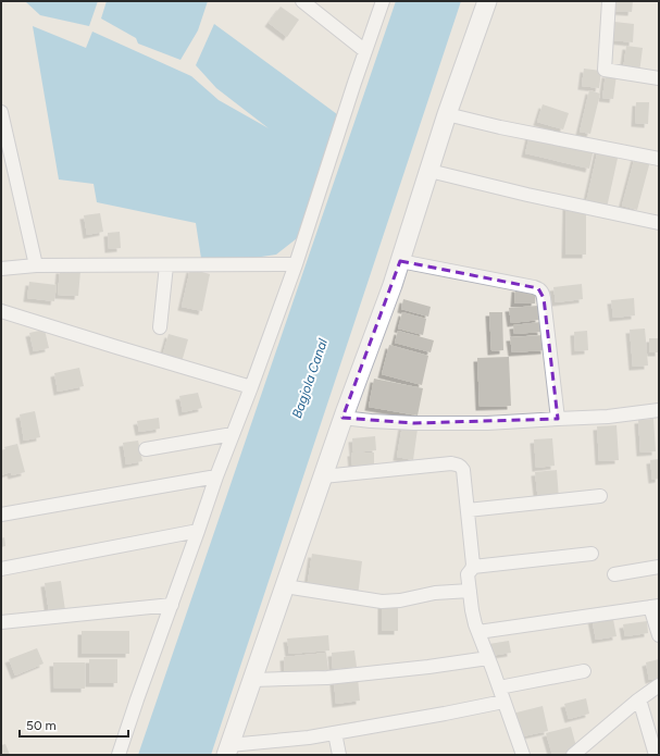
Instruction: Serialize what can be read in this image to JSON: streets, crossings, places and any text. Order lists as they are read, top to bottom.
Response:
{
  "water": ["Bagjola Canal"],
  "scale_bar": "50 m"
}
